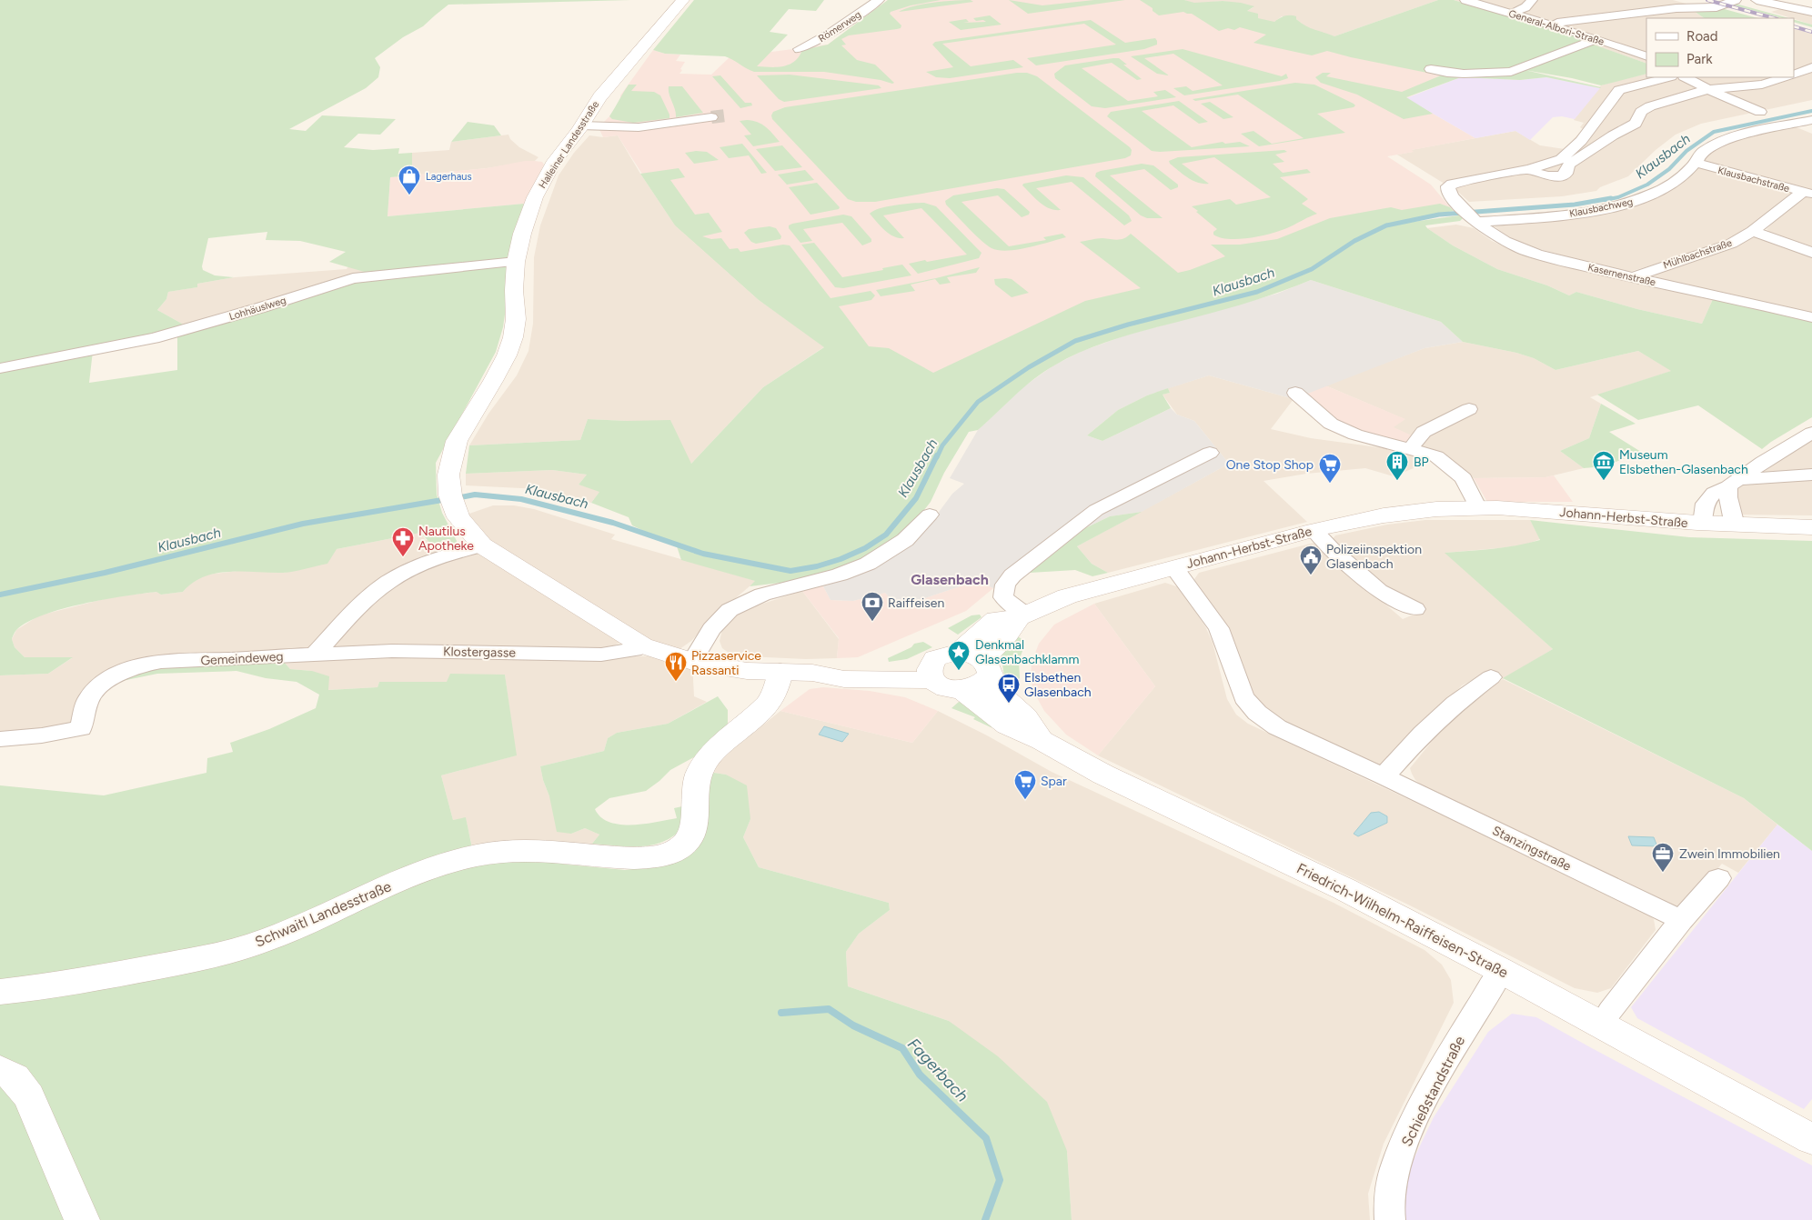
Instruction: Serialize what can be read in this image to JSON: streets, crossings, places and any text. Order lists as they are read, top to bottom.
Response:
{
  "streets": {
    "main road": [
      "Halleiner Landesstraße",
      "Johann-Herbst-Straße",
      "Schwaitl Landesstraße",
      "Friedrich-Wilhelm-Raiffeisen-Straße"
    ],
    "street": [
      "Römerweg",
      "General-Albori-Straße",
      "Klausbachstraße",
      "Klausbachweg",
      "Mühlbachstraße",
      "Kasernenstraße",
      "Lohhäuslweg",
      "Klostergasse",
      "Gemeindeweg",
      "Stanzingstraße",
      "Schießstandstraße"
    ]
  },
  "crossings": [
    ["Halleiner Landesstraße", "Lohhäuslweg"],
    ["Klausbachstraße", "Klausbachweg"],
    ["Klausbachstraße", "Mühlbachstraße"],
    ["Klausbachweg", "Kasernenstraße"],
    ["Mühlbachstraße", "Kasernenstraße"],
    ["Johann-Herbst-Straße", "Stanzingstraße"],
    ["Klostergasse", "Gemeindeweg"],
    ["Friedrich-Wilhelm-Raiffeisen-Straße", "Schießstandstraße"]
  ],
  "districts": ["Glasenbach"],
  "water": ["Klausbach", "Fagerbach"],
  "places": {
    "shop": ["Lagerhaus"],
    "building": ["BP"],
    "museum": ["Museum Elsbethen-Glasenbach"],
    "supermarket": ["One Stop Shop", "Spar"],
    "pharmacy": ["Nautilus Apotheke"],
    "public building": ["Polizeiinspektion Glasenbach"],
    "bank": ["Raiffeisen"],
    "place": ["Denkmal Glasenbachklamm"],
    "restaurant": ["Pizzaservice Rassanti"],
    "bus stop": ["Elsbethen Glasenbach"],
    "office": ["Zwein Immobilien"]
  },
  "legend": ["Road", "Park"]
}
